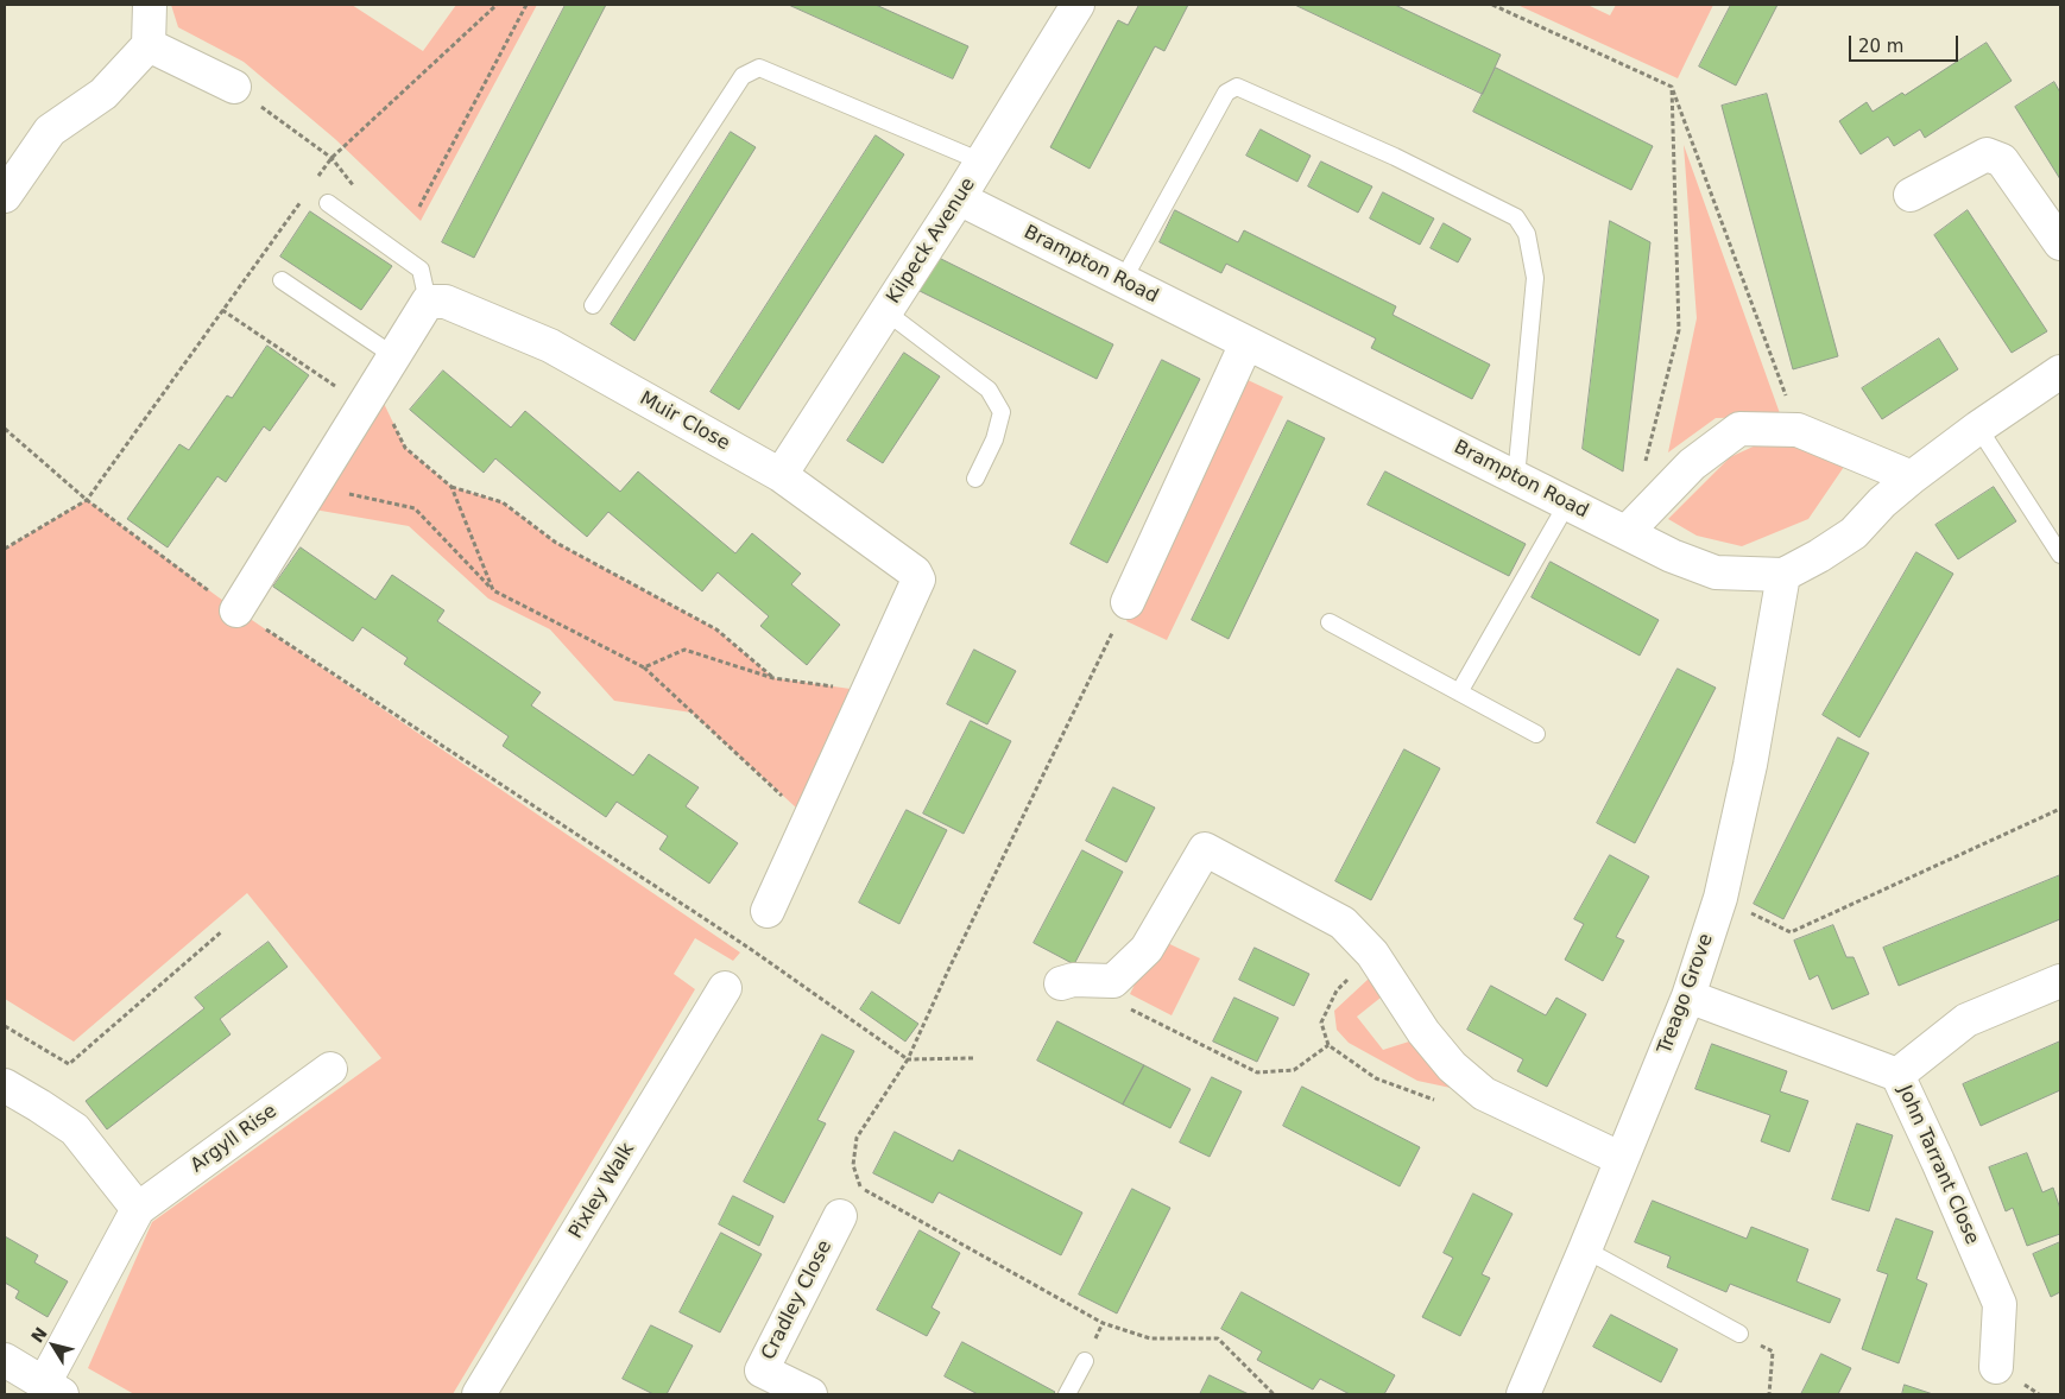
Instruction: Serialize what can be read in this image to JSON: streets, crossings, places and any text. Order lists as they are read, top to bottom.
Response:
{
  "streets": {
    "street": [
      "Kilpeck Avenue",
      "Brampton Road",
      "Muir Close",
      "Treago Grove",
      "Argyll Rise",
      "John Tarrant Close",
      "Pixley Walk",
      "Cradley Close"
    ]
  },
  "crossings": [
    ["Kilpeck Avenue", "Brampton Road"],
    ["Kilpeck Avenue", "Muir Close"],
    ["Brampton Road", "Treago Grove"],
    ["Treago Grove", "John Tarrant Close"]
  ],
  "scale_bar": "20 m",
  "north": "top left"
}
